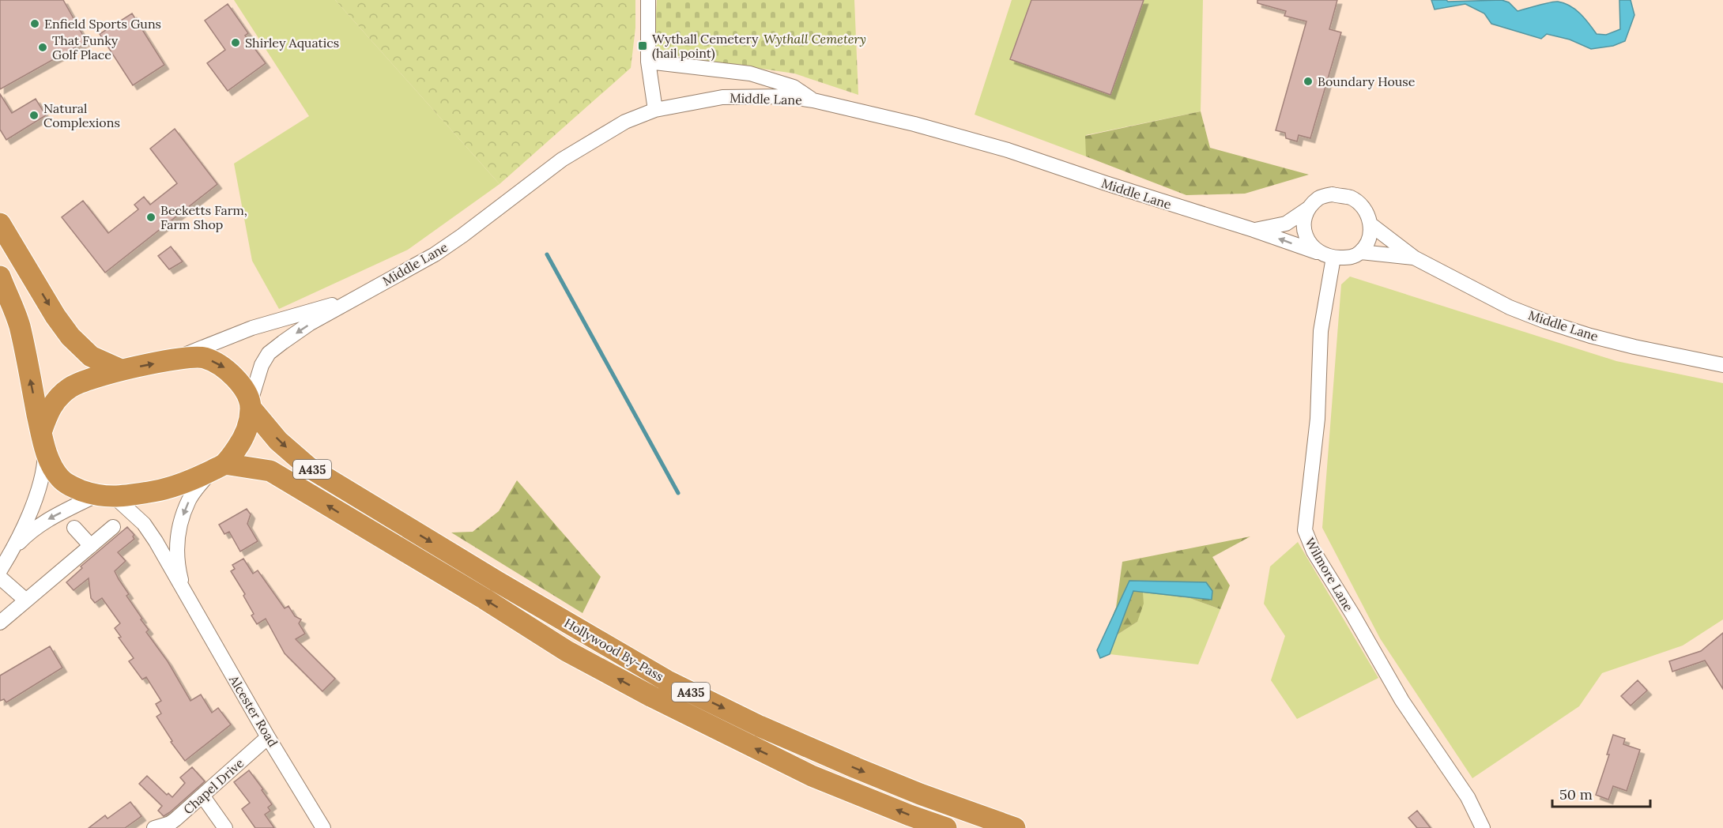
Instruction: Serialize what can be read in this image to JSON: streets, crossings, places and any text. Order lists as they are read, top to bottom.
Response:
{
  "streets": {
    "highway": ["A435", "Hollywood By-Pass"],
    "street": [
      "Middle Lane",
      "Wilmore Lane",
      "Alcester Road",
      "Chapel Drive"
    ]
  },
  "crossings": [
    ["Middle Lane", "Wilmore Lane"],
    ["Middle Lane", "Hollywood By-Pass"],
    ["Hollywood By-Pass", "Alcester Road"],
    ["Alcester Road", "Chapel Drive"]
  ],
  "parks": ["Wythall Cemetery"],
  "places": {
    "other": [
      "Enfield Sports Guns",
      "Shirley Aquatics",
      "That Funky Golf Place",
      "Boundary House",
      "Natural Complexions",
      "Becketts Farm, Farm Shop"
    ],
    "transit": ["Wythall Cemetery (hail point)"]
  },
  "scale_bar": "50 m"
}
